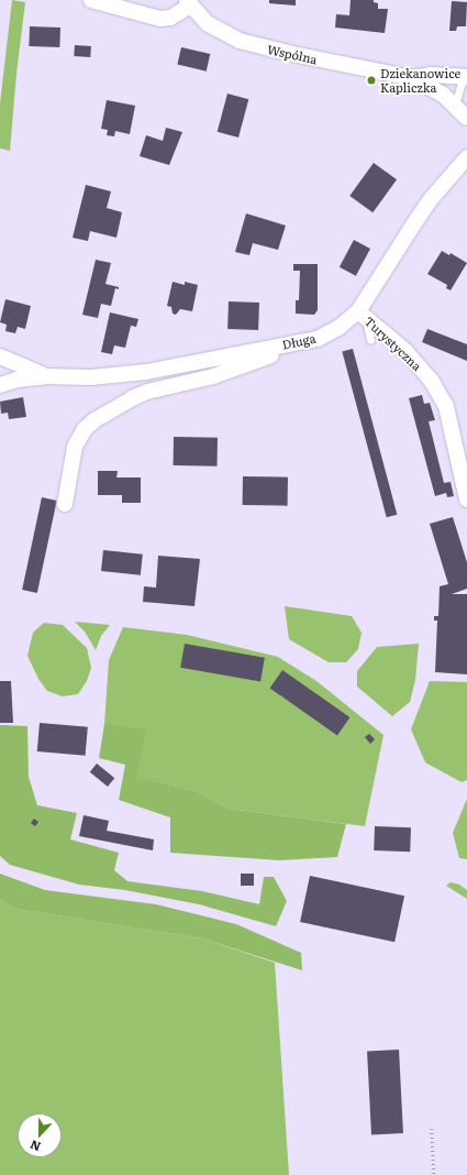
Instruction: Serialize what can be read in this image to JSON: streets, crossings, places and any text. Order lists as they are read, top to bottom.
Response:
{
  "streets": {
    "street": ["Wspólna", "Długa", "Turystyczna"]
  },
  "crossings": [
    ["Długa", "Turystyczna"]
  ],
  "places": ["Dziekanowice Kapliczka"],
  "north": "bottom"
}
